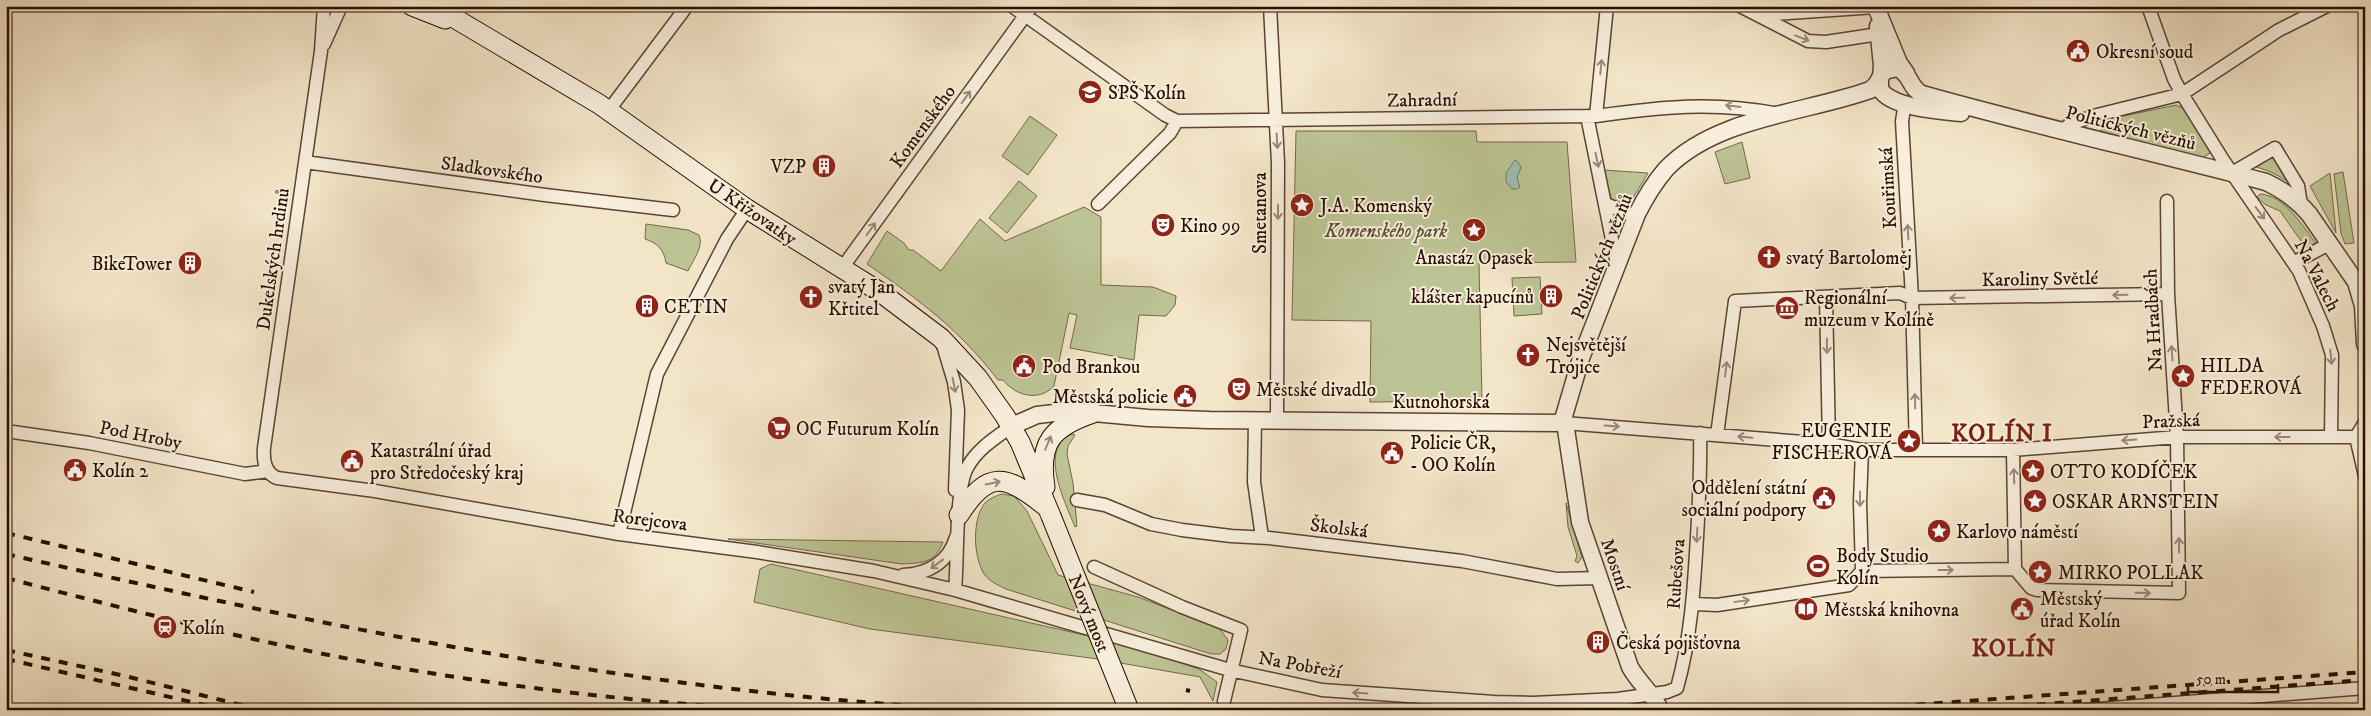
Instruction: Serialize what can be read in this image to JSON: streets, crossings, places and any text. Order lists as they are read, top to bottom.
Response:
{
  "streets": {
    "main road": ["U Křižovatky", "Nový most"],
    "street": [
      "Zahradní",
      "Komenského",
      "Politických vězňů",
      "Sladkovského",
      "Kouřimská",
      "Smetanova",
      "Dukelských hrdinů",
      "Na Valech",
      "Karoliny Světlé",
      "Na Hradbách",
      "Kutnohorská",
      "Pražská",
      "Pod Hroby",
      "Rorejcova",
      "Školská",
      "Mostní",
      "Rubešova",
      "Na Pobřeží"
    ]
  },
  "crossings": [
    ["Zahradní", "Politických vězňů"],
    ["Zahradní", "Smetanova"],
    ["Komenského", "U Křižovatky"],
    ["Politických vězňů", "Kouřimská"],
    ["Politických vězňů", "Na Valech"],
    ["Politických vězňů", "Kutnohorská"],
    ["Politických vězňů", "Mostní"],
    ["Sladkovského", "Dukelských hrdinů"],
    ["Kouřimská", "Karoliny Světlé"],
    ["U Křižovatky", "Kutnohorská"],
    ["U Křižovatky", "Nový most"],
    ["Smetanova", "Kutnohorská"],
    ["Dukelských hrdinů", "Pod Hroby"],
    ["Dukelských hrdinů", "Rorejcova"],
    ["Na Valech", "Pražská"],
    ["Karoliny Světlé", "Na Hradbách"],
    ["Karoliny Světlé", "Kutnohorská"],
    ["Na Hradbách", "Pražská"],
    ["Kutnohorská", "Mostní"],
    ["Kutnohorská", "Rubešova"],
    ["Pod Hroby", "Rorejcova"],
    ["Rorejcova", "Na Pobřeží"],
    ["Školská", "Mostní"],
    ["Mostní", "Rubešova"],
    ["Mostní", "Na Pobřeží"],
    ["Rubešova", "Na Pobřeží"]
  ],
  "one_way": [
    "Komenského",
    "Smetanova",
    "Na Valech",
    "Pražská",
    "Rubešova",
    "Na Pobřeží"
  ],
  "districts": ["KOLÍN I", "KOLÍN"],
  "parks": ["Komenského park"],
  "places": {
    "public building": [
      "Okresní soud",
      "Pod Brankou",
      "Městská policie",
      "Policie ČR, - OO Kolín",
      "Katastrální úřad pro Středočeský kraj",
      "Kolín 2",
      "Oddělení státní sociální podpory",
      "Městský úřad Kolín"
    ],
    "school or university": ["SPŠ Kolín"],
    "building": [
      "VZP",
      "BikeTower",
      "klášter kapucínů",
      "CETIN",
      "Česká pojišťovna"
    ],
    "place": [
      "J.A. Komenský",
      "Anastáz Opasek",
      "HILDA FEDEROVÁ",
      "EUGENIE FISCHEROVÁ",
      "OTTO KODÍČEK",
      "OSKAR ARNSTEIN",
      "Karlovo náměstí",
      "MIRKO POLLAK"
    ],
    "theatre": ["Kino 99", "Městské divadlo"],
    "church": ["svatý Bartoloměj", "svatý Jan Křtitel", "Nejsvětější Trojice"],
    "museum": ["Regionální muzeum v Kolíně"],
    "supermarket": ["OC Futurum Kolín"],
    "sports": ["Body Studio Kolín"],
    "library": ["Městská knihovna"],
    "station": ["Kolín"]
  },
  "scale_bar": "50 m"
}
